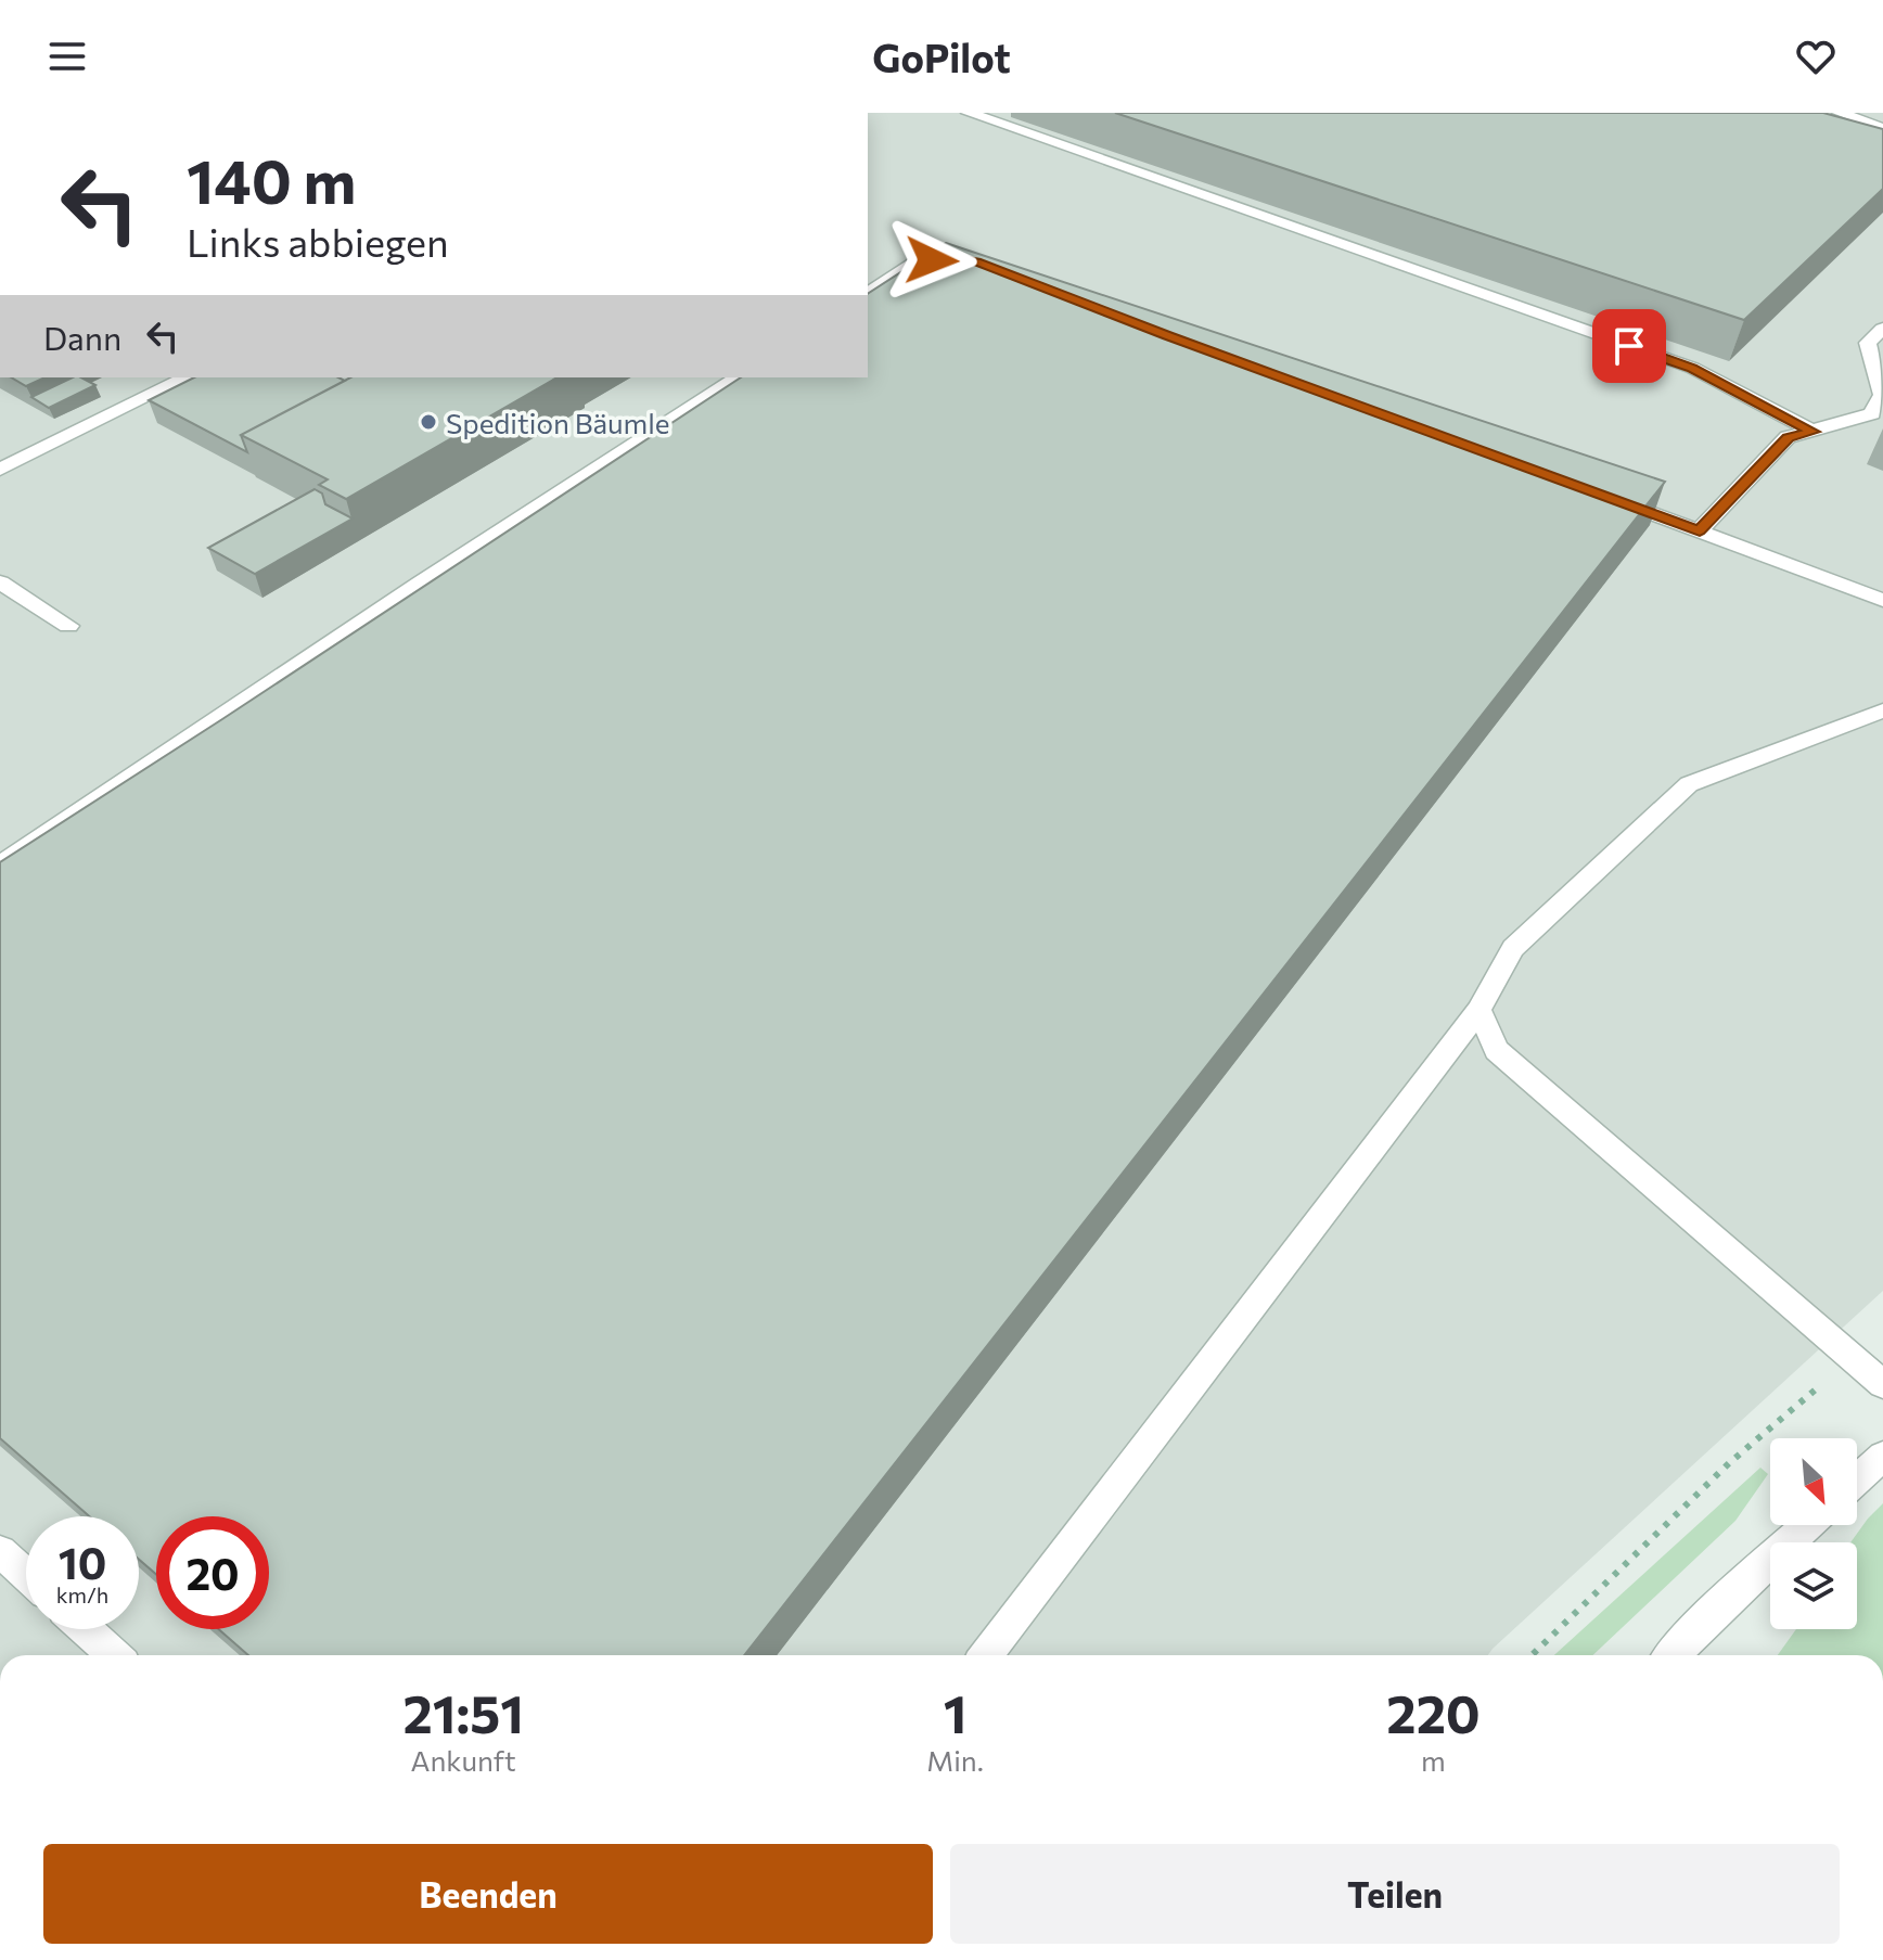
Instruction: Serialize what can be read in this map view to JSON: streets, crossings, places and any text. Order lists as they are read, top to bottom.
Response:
{
  "places": ["Spedition Bäumle"],
  "north": "bottom right",
  "page": {
    "header": "GoPilot",
    "turn": ["140 m", "Links abbiegen"],
    "then": "Dann",
    "speed": "10 km/h",
    "limit": "20",
    "eta": [
      "21:51",
      "Ankunft",
      "1",
      "Min.",
      "220",
      "m"
    ],
    "buttons": ["Beenden", "Teilen"]
  }
}
